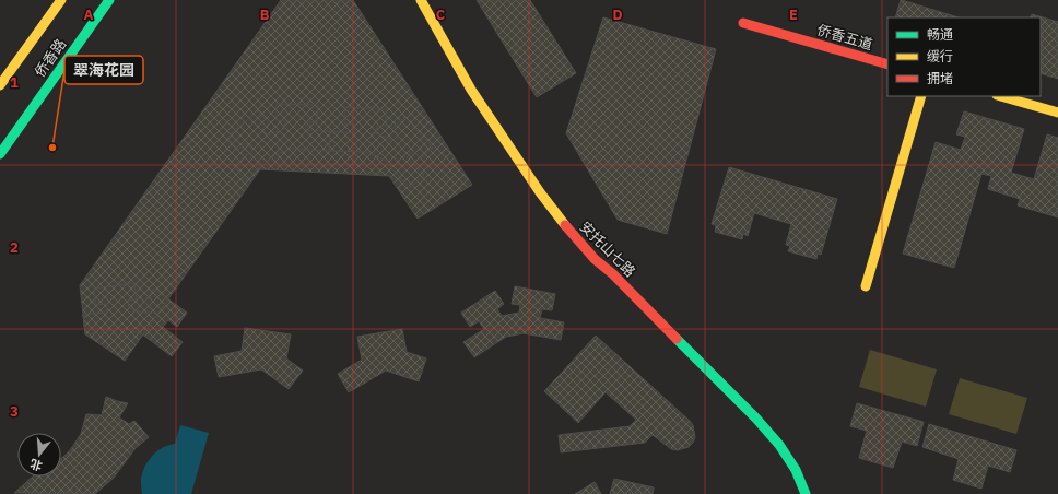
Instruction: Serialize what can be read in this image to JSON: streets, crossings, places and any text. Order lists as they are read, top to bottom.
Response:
{
  "streets": {
    "street": ["侨香五道", "侨香路", "安托山七路"]
  },
  "places": ["翠海花园"],
  "legend": ["畅通", "缓行", "拥堵"],
  "north": "bottom",
  "grid": {
    "columns": [
      "A",
      "B",
      "C",
      "D",
      "E"
    ],
    "rows": ["1", "2", "3"]
  }
}
